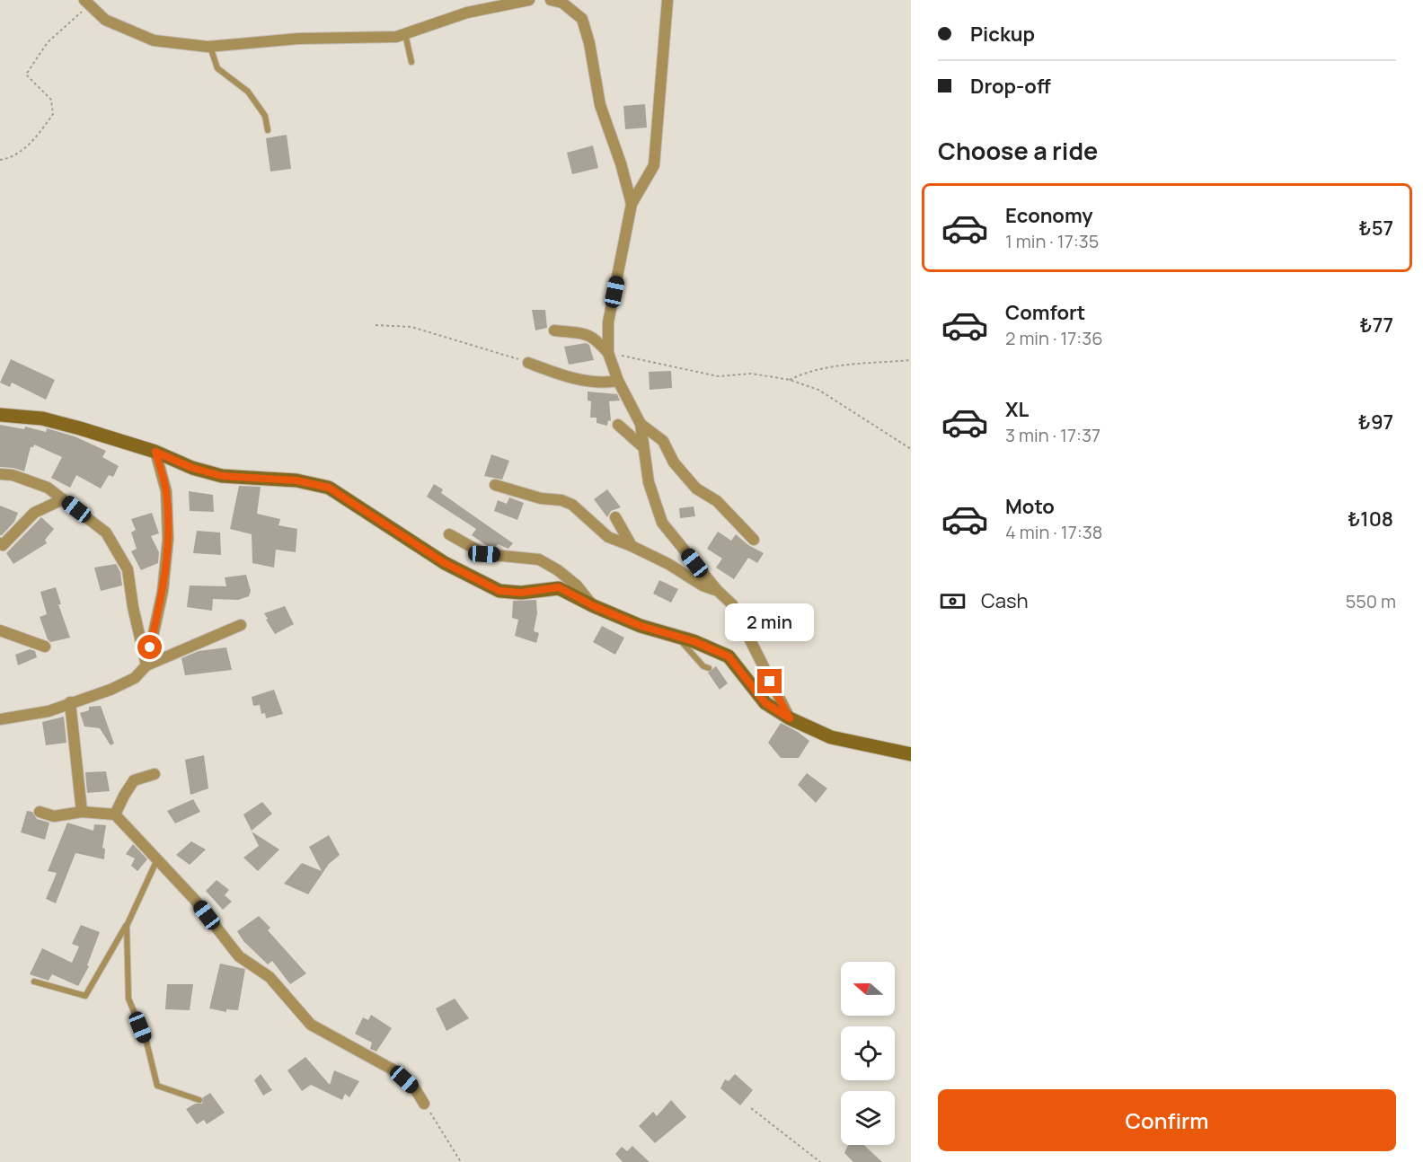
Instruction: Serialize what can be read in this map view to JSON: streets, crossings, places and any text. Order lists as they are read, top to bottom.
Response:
{
  "north": "left",
  "page": {
    "banner": ["Pickup", "Drop-off"],
    "heading": "Choose a ride",
    "list": [
      {
        "name": "Economy",
        "note": "1 min · 17:35",
        "value": "₺57"
      },
      {
        "name": "Comfort",
        "note": "2 min · 17:36",
        "value": "₺77"
      },
      {
        "name": "XL",
        "note": "3 min · 17:37",
        "value": "₺97"
      },
      {
        "name": "Moto",
        "note": "4 min · 17:38",
        "value": "₺108"
      }
    ],
    "pay": ["Cash", "550 m"],
    "bubble": "2 min",
    "buttons": "Confirm"
  }
}
